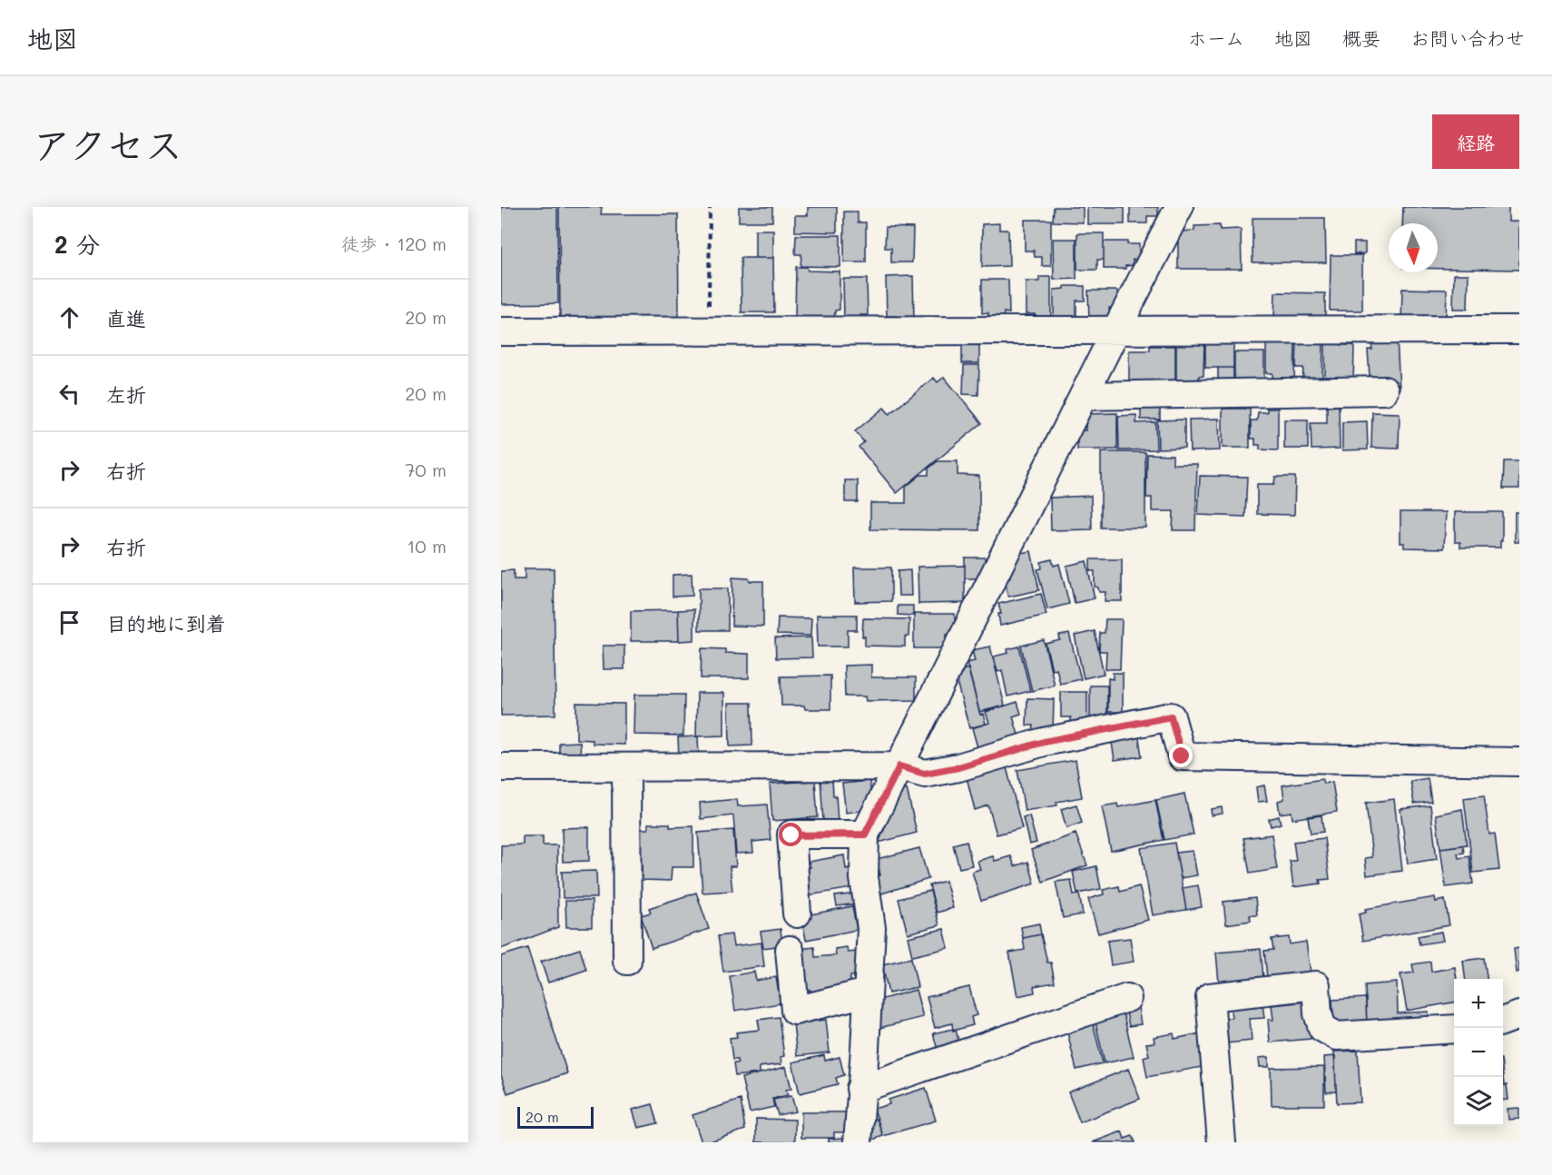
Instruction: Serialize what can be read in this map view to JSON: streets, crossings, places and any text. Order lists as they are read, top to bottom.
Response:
{
  "scale_bar": "20 m",
  "north": "bottom",
  "page": {
    "header": "地図",
    "nav": [
      "ホーム",
      "地図",
      "概要",
      "お問い合わせ"
    ],
    "title": "アクセス",
    "buttons": "経路",
    "heading": ["2 分", "徒歩 · 120 m"],
    "list": [
      ["直進", "20 m"],
      ["左折", "20 m"],
      ["右折", "70 m"],
      ["右折", "10 m"],
      "目的地に到着"
    ],
    "map_buttons": ["+", "−"],
    "scale": "20 m"
  }
}
